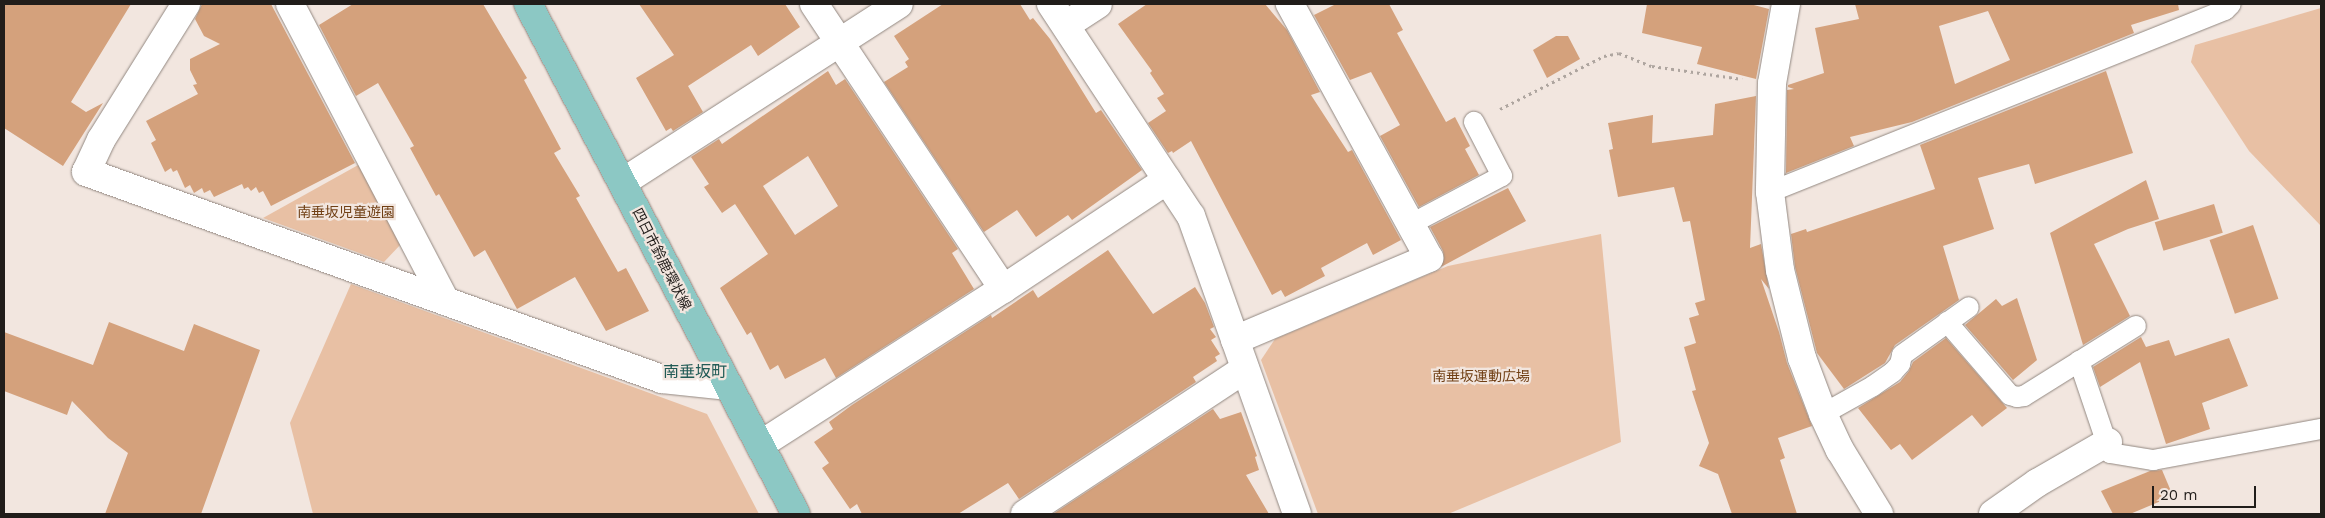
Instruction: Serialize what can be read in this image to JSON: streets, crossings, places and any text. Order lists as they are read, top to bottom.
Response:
{
  "streets": {
    "main road": ["四日市鈴鹿環状線"]
  },
  "districts": ["南垂坂町"],
  "parks": ["南垂坂児童遊園", "南垂坂運動広場"],
  "scale_bar": "20 m"
}
